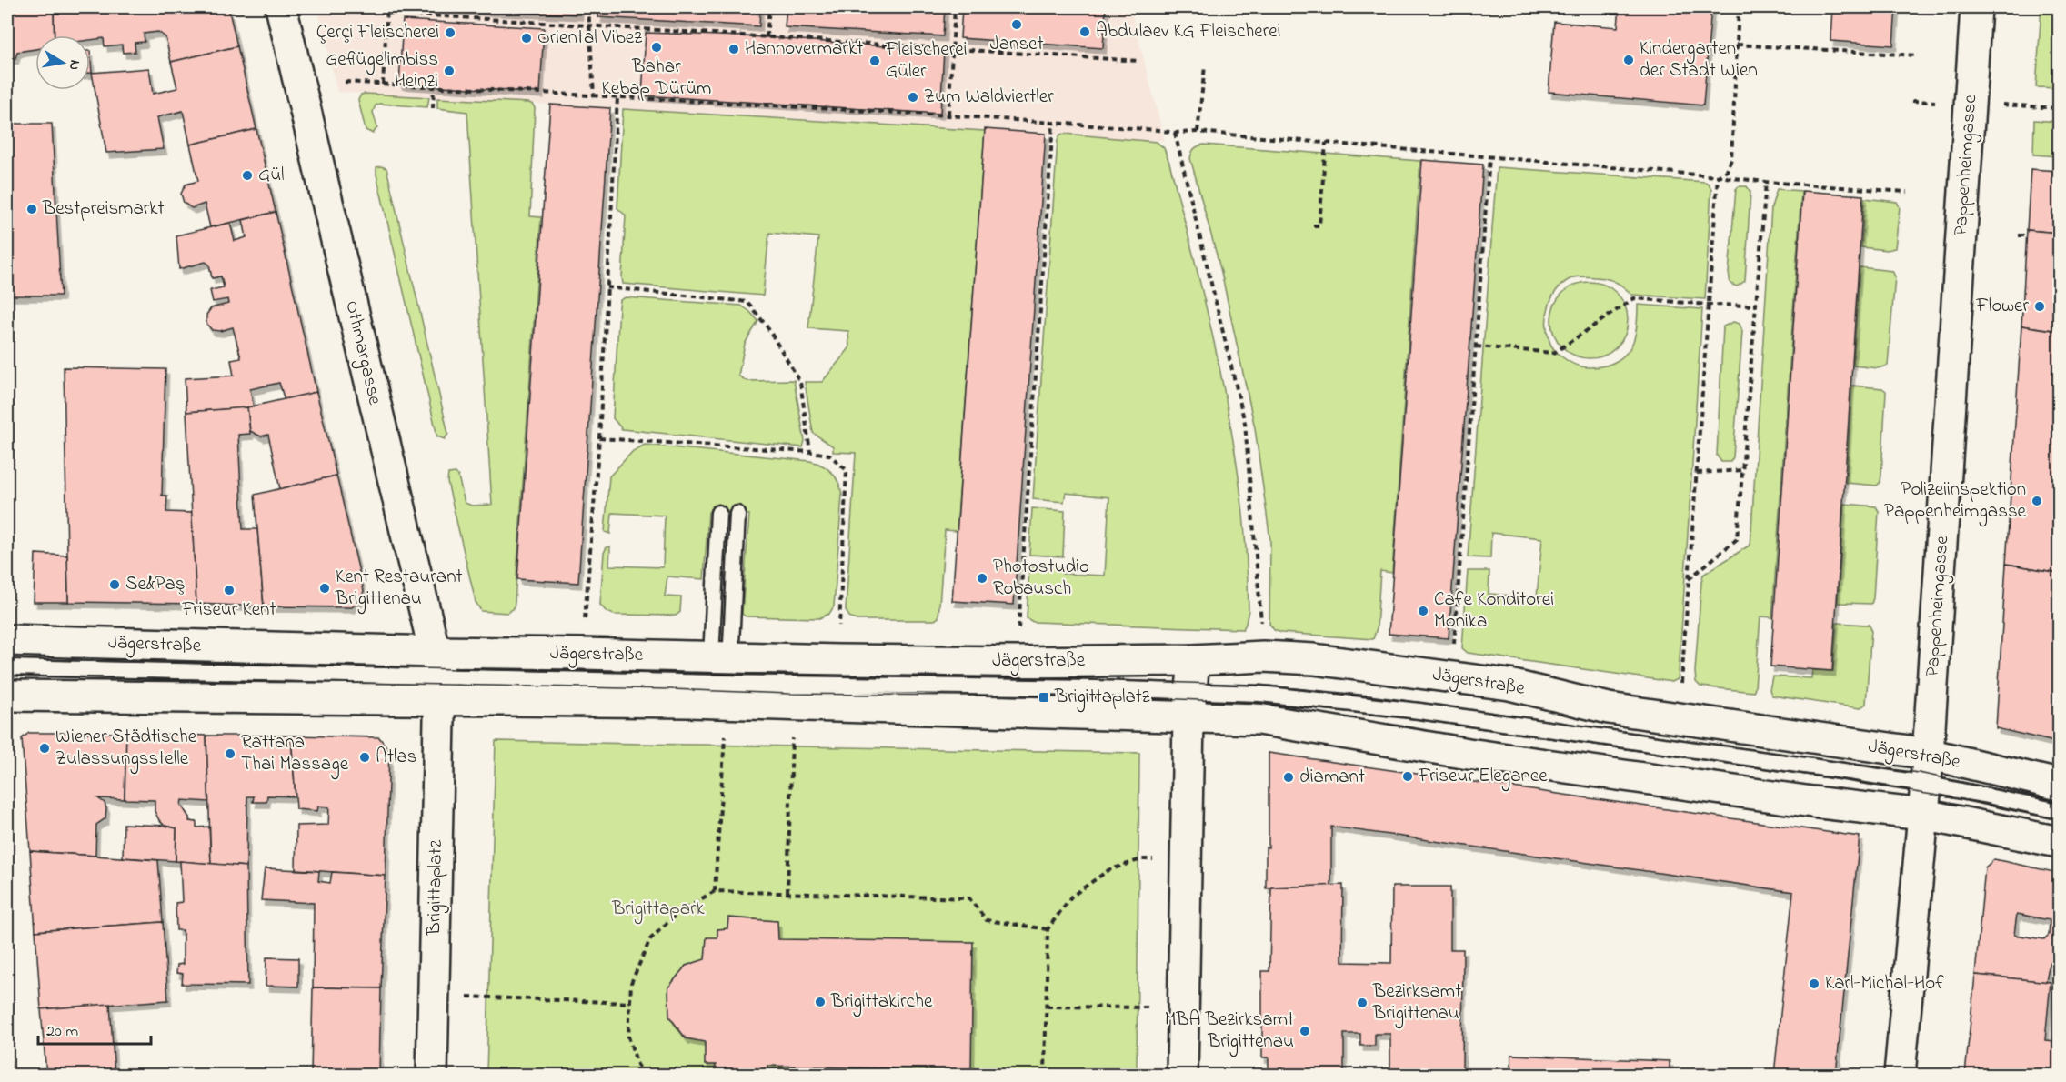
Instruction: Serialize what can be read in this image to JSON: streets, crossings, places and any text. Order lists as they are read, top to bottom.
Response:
{
  "streets": {
    "main road": [
      "Pappenheimgasse",
      "Othmargasse",
      "Jägerstraße",
      "Brigittaplatz"
    ]
  },
  "crossings": [
    ["Pappenheimgasse", "Jägerstraße"],
    ["Othmargasse", "Jägerstraße"],
    ["Othmargasse", "Brigittaplatz"],
    ["Jägerstraße", "Brigittaplatz"]
  ],
  "parks": ["Brigittapark"],
  "places": {
    "other": [
      "Janset",
      "Abdulaev KG Fleischerei",
      "Çerçi Fleischerei",
      "Oriental Vibez",
      "Bahar Kebap Dürüm",
      "Hannovermarkt",
      "Kindergarten der Stadt Wien",
      "Fleischerei Güler",
      "Geflügelimbiss Heinzi",
      "Zum Waldviertler",
      "Gül",
      "Bestpreismarkt",
      "Flower",
      "Polizeiinspektion Pappenheimgasse",
      "Photostudio Robausch",
      "Se&Paş",
      "Kent Restaurant Brigittenau",
      "Friseur Kent",
      "Cafe Konditorei Monika",
      "Wiener Städtische Zulassungsstelle",
      "Rattana Thai Massage",
      "Atlas",
      "Friseur Elegance",
      "diamant",
      "Karl-Michal-Hof",
      "Brigittakirche",
      "Bezirksamt Brigittenau",
      "MBA Bezirksamt Brigittenau"
    ],
    "transit": ["Brigittaplatz"]
  },
  "scale_bar": "20 m",
  "north": "right"
}
